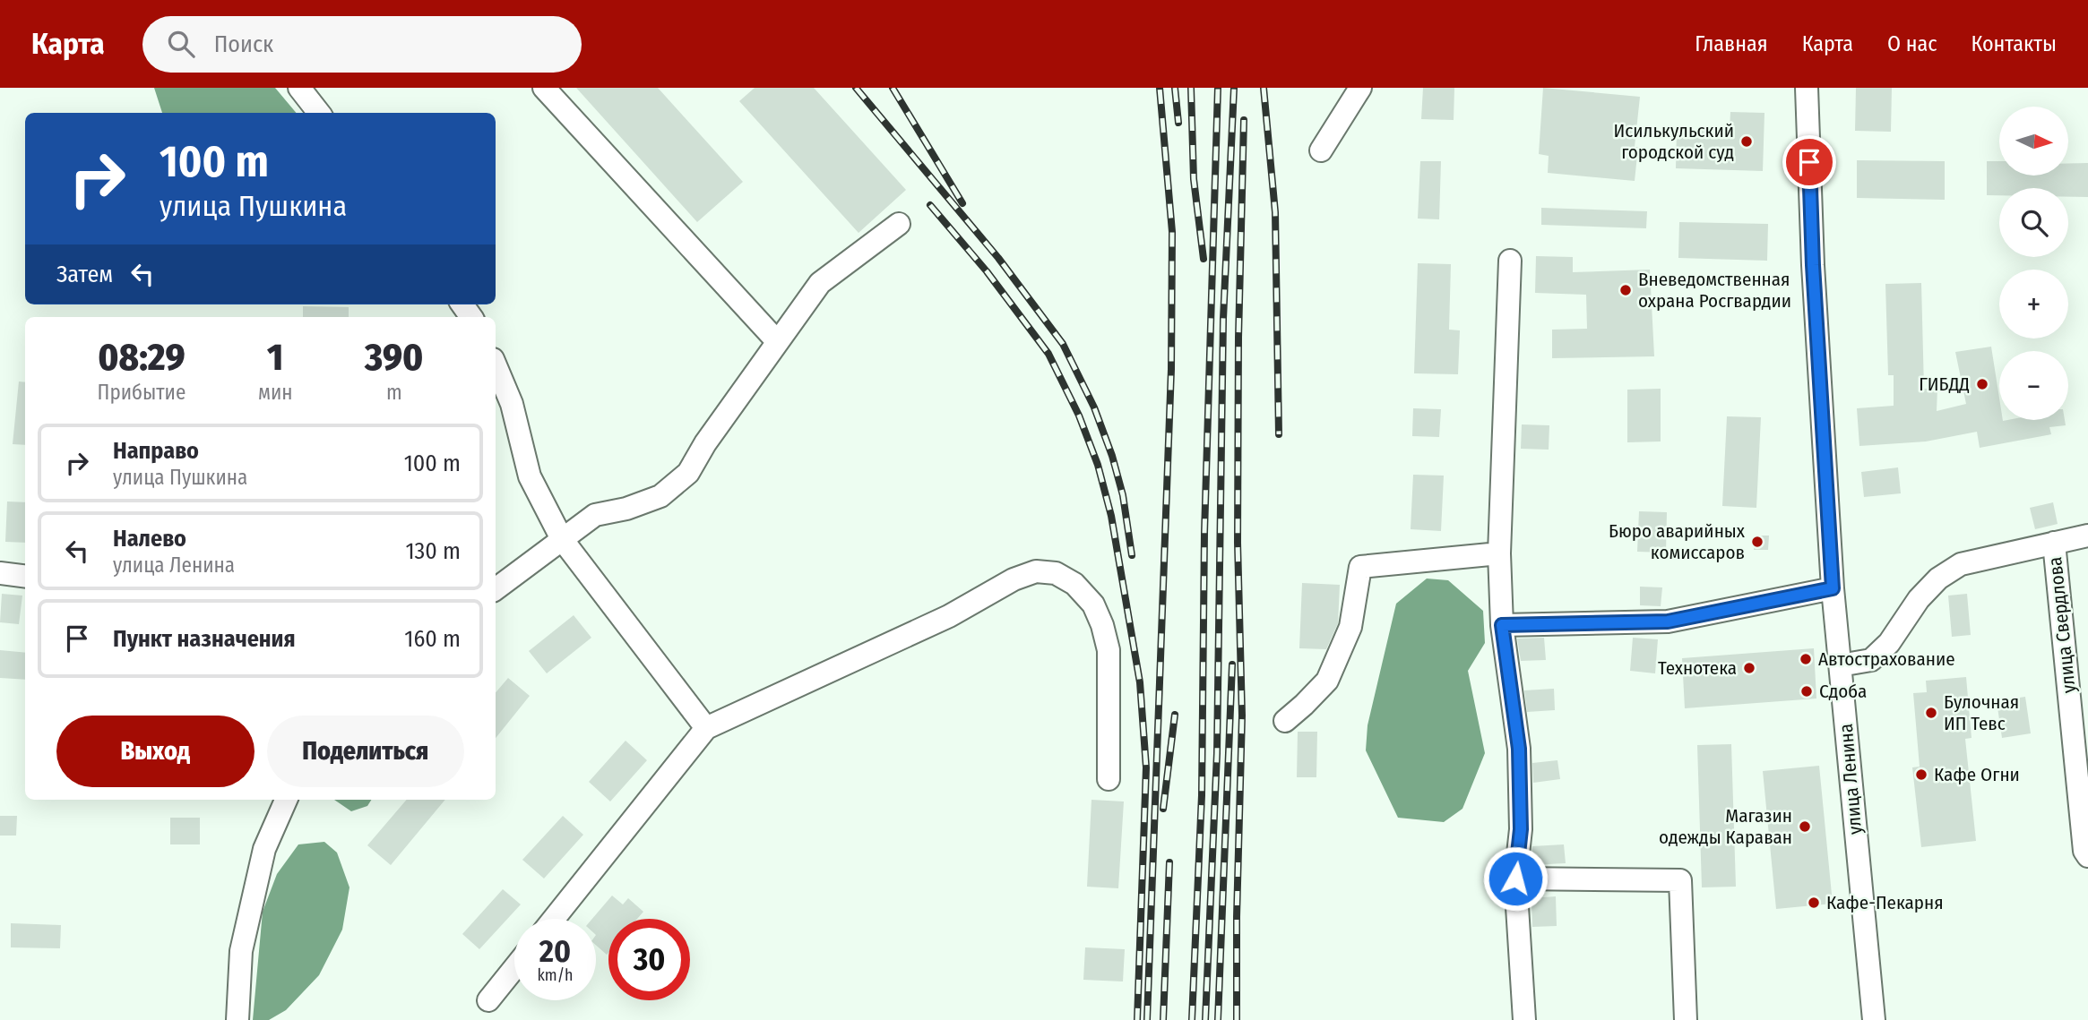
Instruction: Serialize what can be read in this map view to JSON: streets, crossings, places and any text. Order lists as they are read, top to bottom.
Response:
{
  "streets": {
    "street": ["улица Свердлова", "улица Ленина"]
  },
  "places": [
    "Исилькульский городской суд",
    "Вневедомственная охрана Росгвардии",
    "ГИБДД",
    "Бюро аварийных комиссаров",
    "Автострахование",
    "Технотека",
    "Сдоба",
    "Булочная ИП Тевс",
    "Кафе Огни",
    "Магазин одежды Караван",
    "Кафе-Пекарня"
  ],
  "north": "right",
  "page": {
    "header": "Карта",
    "search": "Поиск",
    "nav": [
      "Главная",
      "Карта",
      "О нас",
      "Контакты"
    ],
    "map_buttons": ["+", "−"],
    "turn": ["100 m", "улица Пушкина"],
    "then": "Затем",
    "eta": [
      "08:29",
      "Прибытие",
      "1",
      "мин",
      "390",
      "m"
    ],
    "list": [
      {
        "name": "Направо",
        "note": "улица Пушкина",
        "value": "100 m"
      },
      {
        "name": "Налево",
        "note": "улица Ленина",
        "value": "130 m"
      },
      {
        "name": "Пункт назначения",
        "value": "160 m"
      }
    ],
    "buttons": ["Выход", "Поделиться"],
    "speed": "20 km/h",
    "limit": "30"
  }
}
